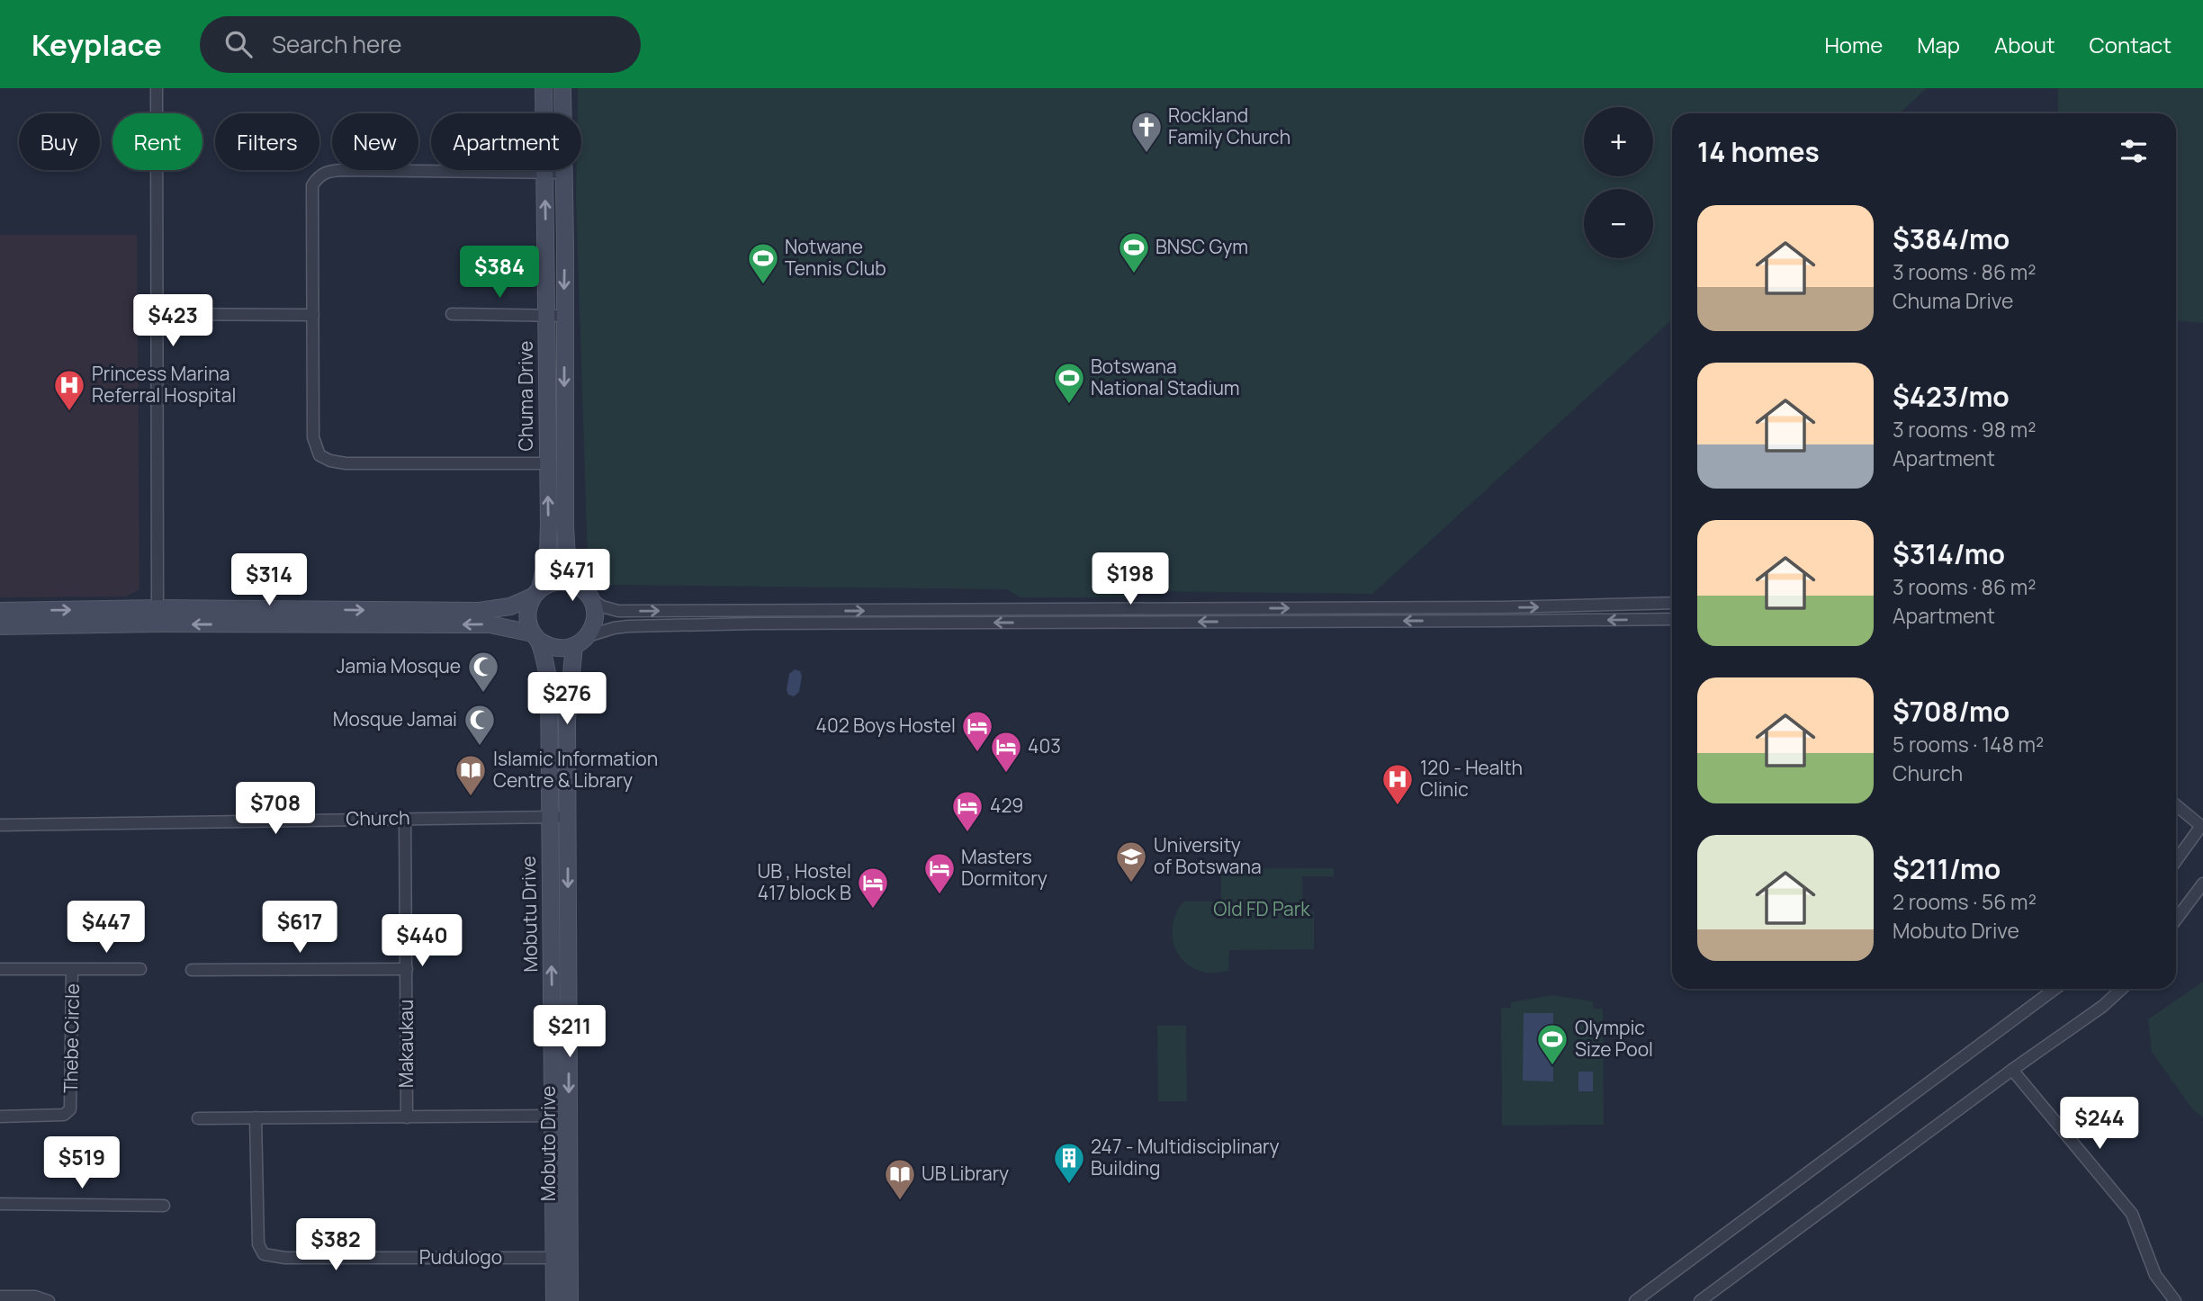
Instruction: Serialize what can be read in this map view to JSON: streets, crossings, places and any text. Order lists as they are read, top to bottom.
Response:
{
  "streets": {
    "main road": ["Chuma Drive", "Mobutu Drive", "Mobuto Drive"],
    "street": [
      "Church",
      "Thebe Circle",
      "Makaukau",
      "Pudulogo"
    ]
  },
  "crossings": [
    ["Chuma Drive", "Mobutu Drive"],
    ["Chuma Drive", "Mobuto Drive"],
    ["Church", "Mobutu Drive"],
    ["Church", "Makaukau"],
    ["Church", "Mobuto Drive"],
    ["Mobutu Drive", "Mobuto Drive"],
    ["Mobutu Drive", "Pudulogo"]
  ],
  "one_way": ["Mobutu Drive", "Mobuto Drive"],
  "parks": ["Old FD Park"],
  "places": {
    "church": ["Rockland Family Church"],
    "sports": [
      "BNSC Gym",
      "Notwane Tennis Club",
      "Botswana National Stadium",
      "Olympic Size Pool"
    ],
    "hospital": ["Princess Marina Referral Hospital", "120 - Health Clinic"],
    "mosque": ["Jamia Mosque", "Mosque Jamai"],
    "hotel": [
      "402 Boys Hostel",
      "403",
      "429",
      "Masters Dormitory",
      "UB , Hostel 417 block B"
    ],
    "library": ["Islamic Information Centre & Library", "UB Library"],
    "school or university": ["University of Botswana"],
    "building": ["247 - Multidisciplinary Building"]
  },
  "page": {
    "header": "Keyplace",
    "search": "Search here",
    "nav": [
      "Home",
      "Map",
      "About",
      "Contact"
    ],
    "map_buttons": ["+", "−"],
    "chip": [
      "Buy",
      "Rent",
      "Filters",
      "New",
      "Apartment"
    ],
    "heading": "14 homes",
    "list": [
      {
        "name": "$384/mo",
        "note": "3 rooms · 86 m² · Chuma Drive"
      },
      {
        "name": "$423/mo",
        "note": "3 rooms · 98 m² · Apartment"
      },
      {
        "name": "$314/mo",
        "note": "3 rooms · 86 m² · Apartment"
      },
      {
        "name": "$708/mo",
        "note": "5 rooms · 148 m² · Church"
      },
      {
        "name": "$211/mo",
        "note": "2 rooms · 56 m² · Mobuto Drive"
      }
    ],
    "price": [
      "$384",
      "$423",
      "$471",
      "$198",
      "$314",
      "$276",
      "$708",
      "$447",
      "$617",
      "$440",
      "$211",
      "$244",
      "$519",
      "$382"
    ]
  }
}
